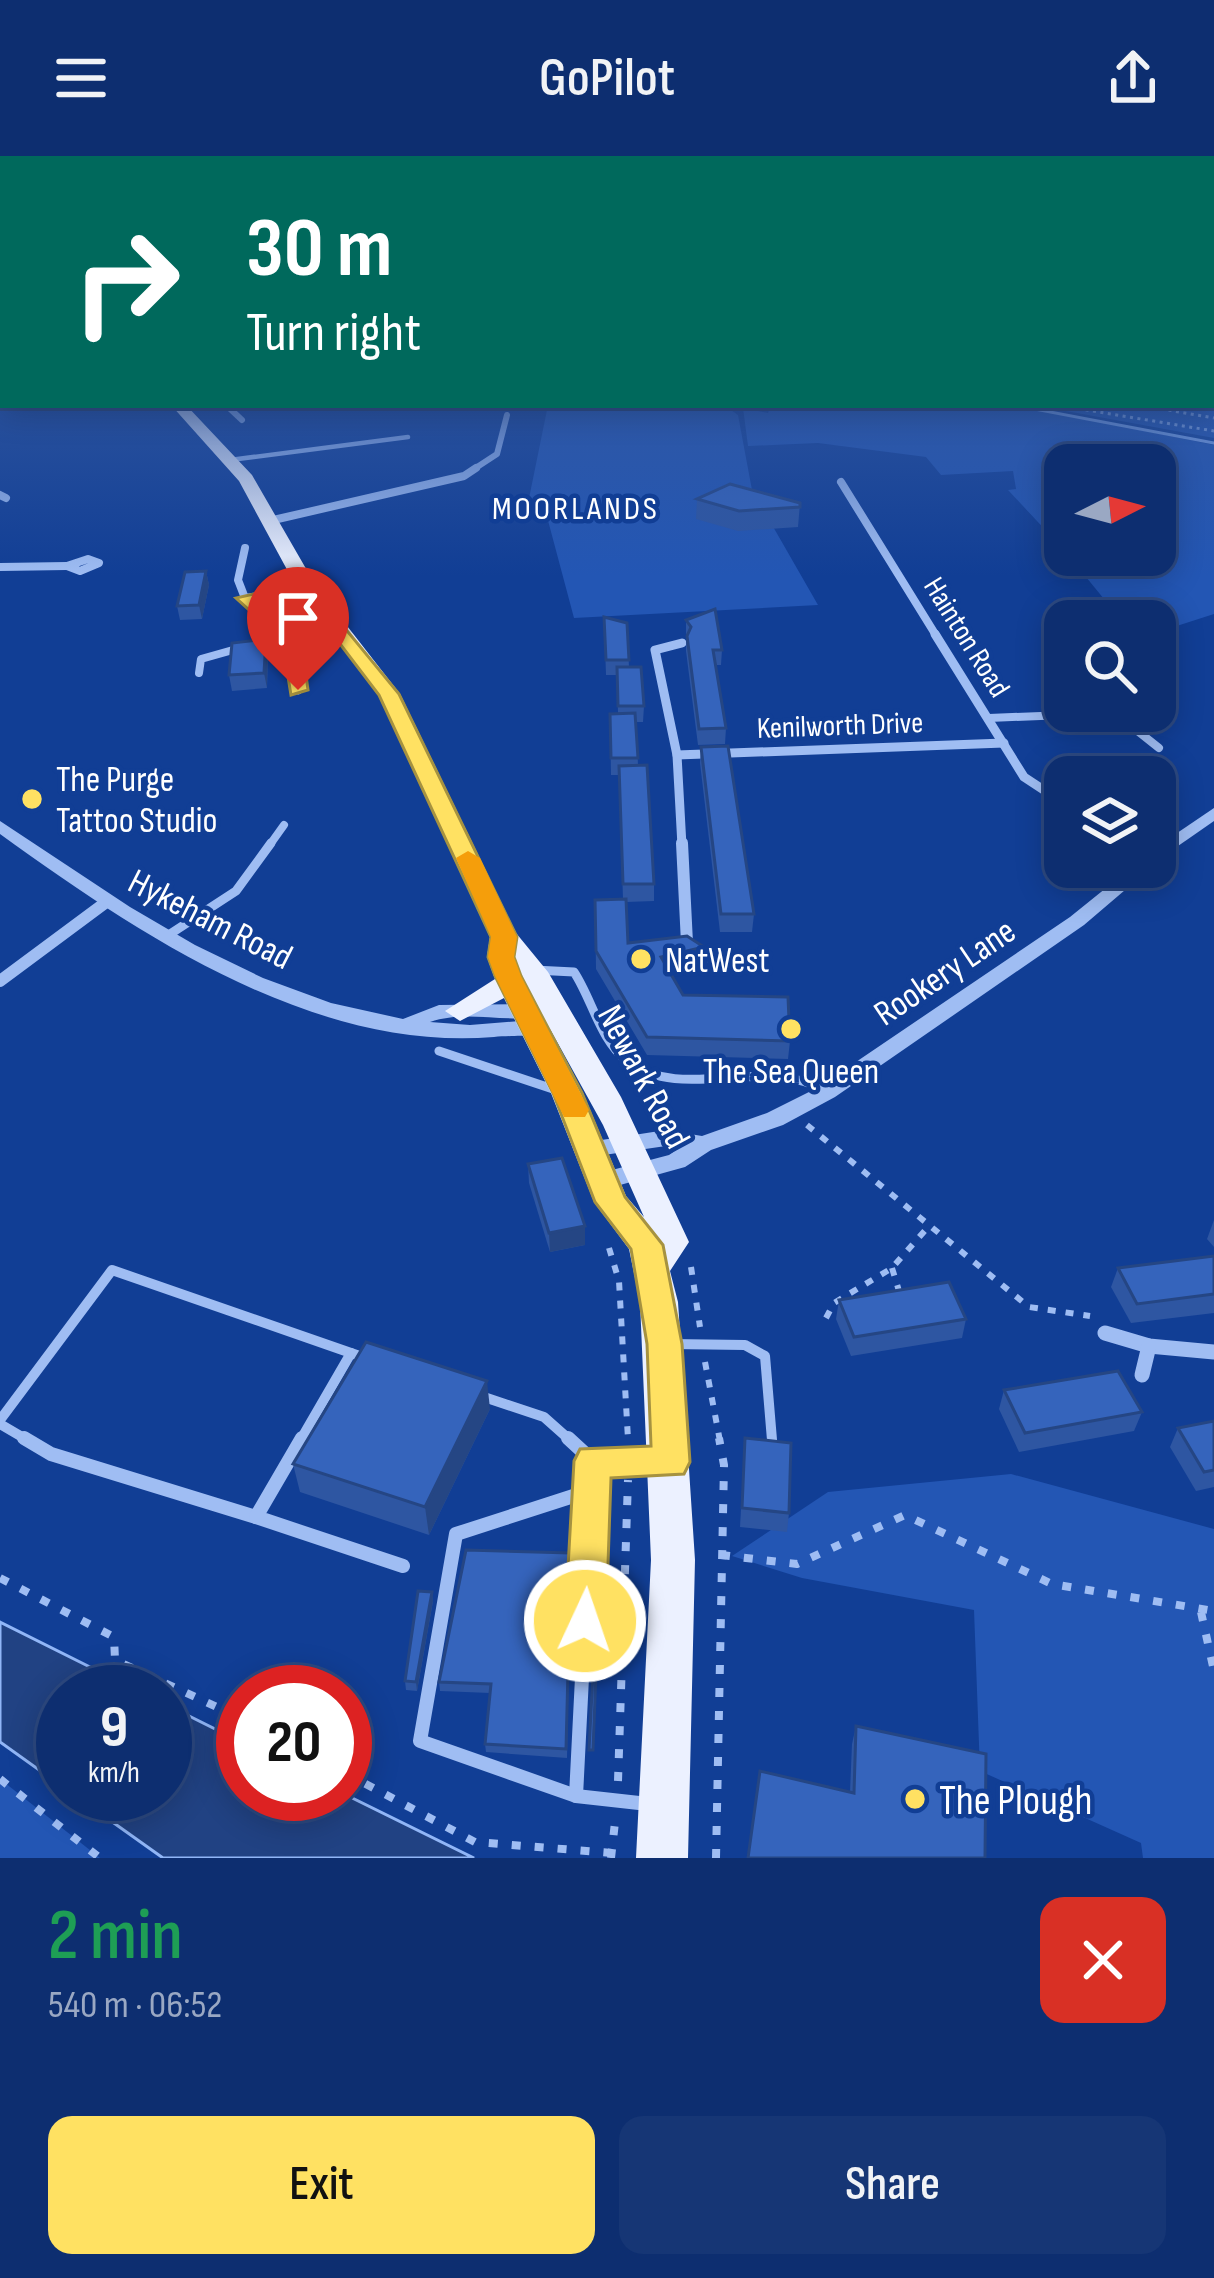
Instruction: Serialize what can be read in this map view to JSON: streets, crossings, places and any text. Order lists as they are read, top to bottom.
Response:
{
  "streets": {
    "main road": ["Newark Road"],
    "street": [
      "Hainton Road",
      "Kenilworth Drive",
      "Hykeham Road",
      "Rookery Lane"
    ]
  },
  "crossings": [
    ["Hainton Road", "Kenilworth Drive"],
    ["Hykeham Road", "Newark Road"],
    ["Rookery Lane", "Newark Road"]
  ],
  "districts": ["MOORLANDS"],
  "places": [
    "The Purge Tattoo Studio",
    "NatWest",
    "The Sea Queen",
    "The Plough"
  ],
  "north": "right",
  "page": {
    "header": "GoPilot",
    "turn": ["30 m", "Turn right"],
    "speed": "9 km/h",
    "limit": "20",
    "heading": ["2 min", "540 m · 06:52"],
    "buttons": ["Exit", "Share"]
  }
}
